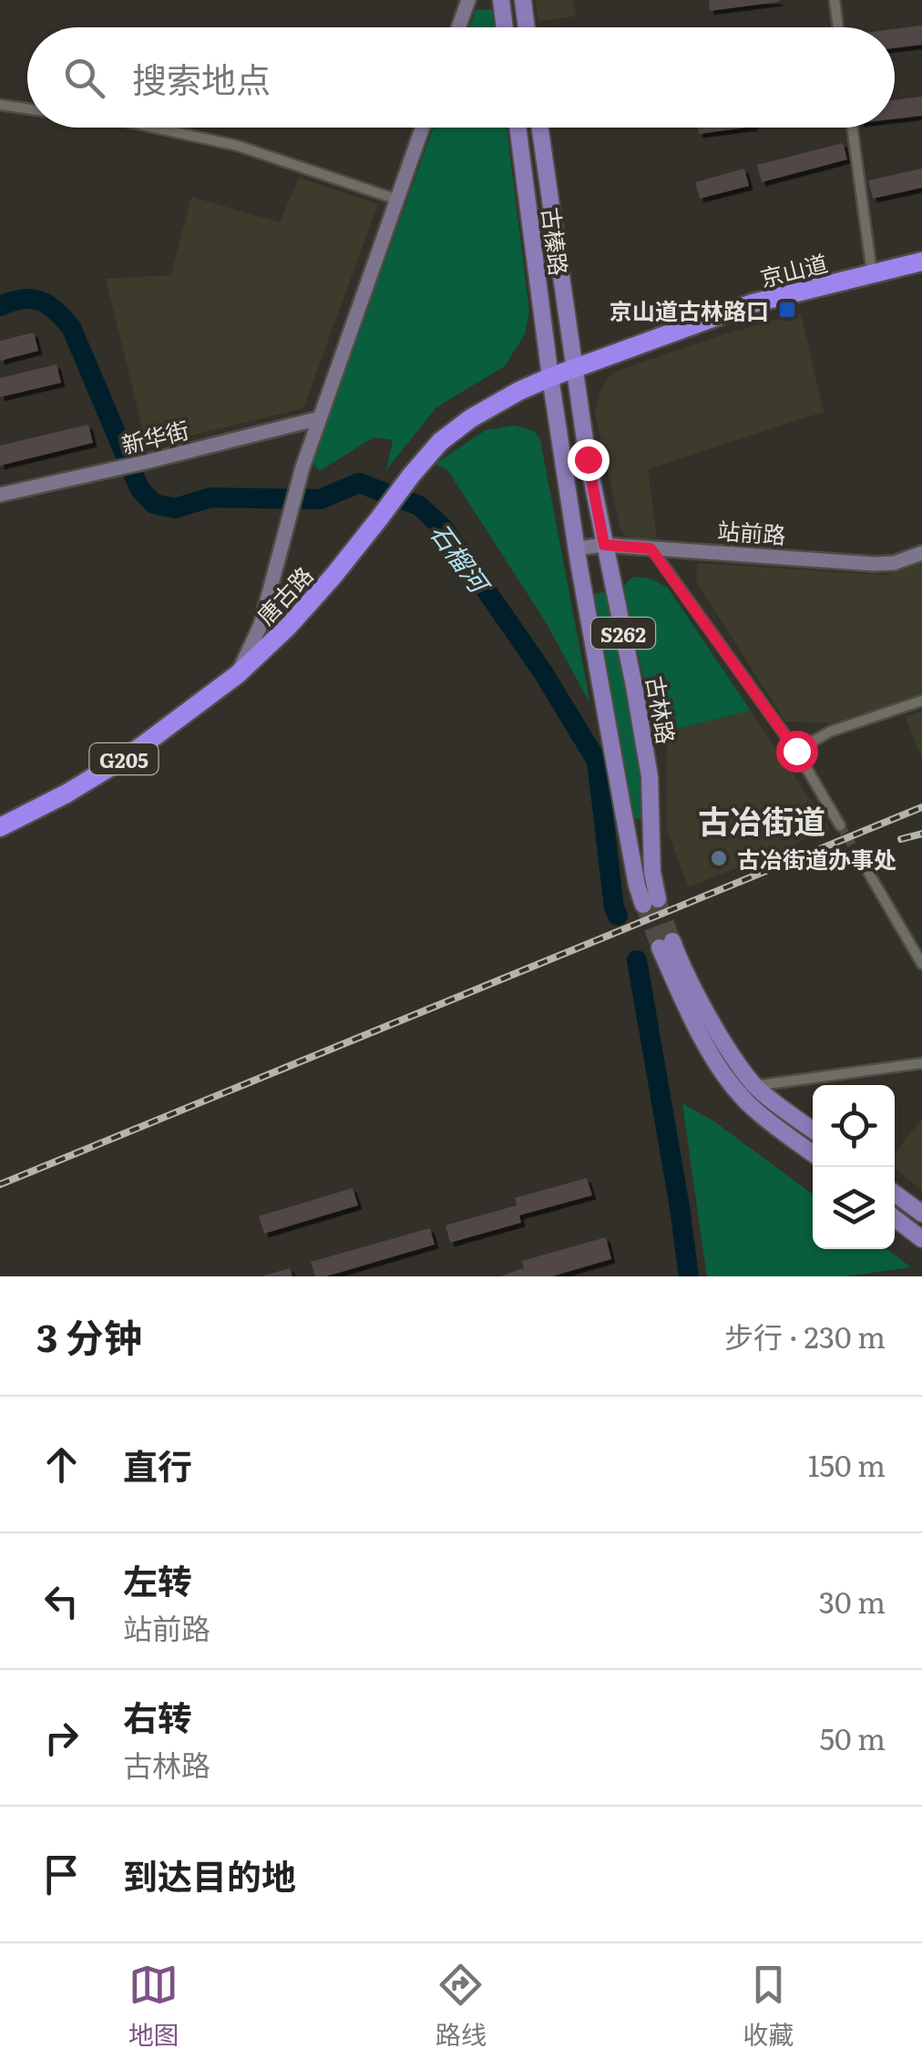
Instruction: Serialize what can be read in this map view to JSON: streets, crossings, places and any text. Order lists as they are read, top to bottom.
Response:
{
  "streets": {
    "highway": ["京山道", "唐古路", "G205"],
    "main road": ["古榛路", "S262", "古林路"],
    "street": ["新华街", "站前路"]
  },
  "crossings": [
    ["古榛路", "京山道"],
    ["古榛路", "唐古路"],
    ["古榛路", "古林路"],
    ["京山道", "唐古路"],
    ["京山道", "古林路"],
    ["站前路", "古林路"],
    ["唐古路", "古林路"]
  ],
  "districts": ["古冶街道"],
  "water": ["石榴河"],
  "places": {
    "transit": ["京山道古林路口"],
    "other": ["古冶街道办事处"]
  },
  "page": {
    "search": "搜索地点",
    "heading": ["3 分钟", "步行 · 230 m"],
    "list": [
      ["直行", "150 m"],
      ["左转", "站前路", "30 m"],
      ["右转", "古林路", "50 m"],
      "到达目的地"
    ],
    "nav": ["地图", "路线", "收藏"]
  }
}
